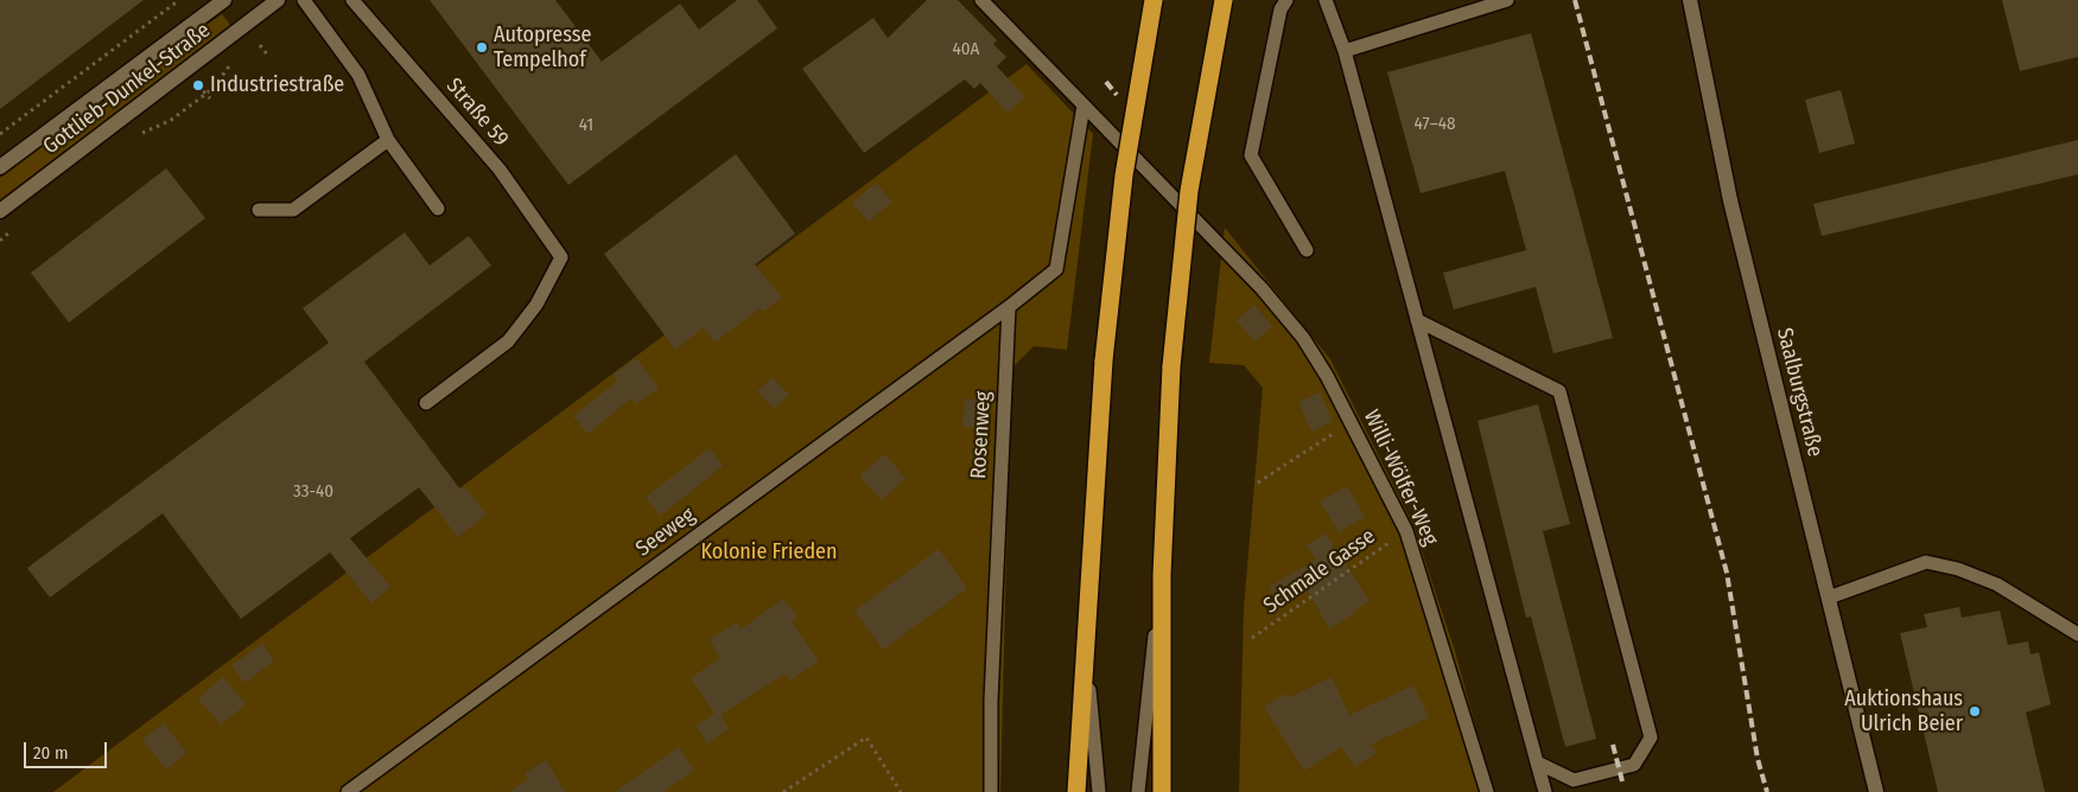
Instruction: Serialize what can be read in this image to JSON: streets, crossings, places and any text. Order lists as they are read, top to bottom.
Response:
{
  "streets": {
    "street": ["Gottlieb-Dunkel-Straße", "Saalburgstraße"],
    "lane": [
      "Straße 59",
      "Rosenweg",
      "Willi-Wölfer-Weg",
      "Seeweg"
    ],
    "path": ["Schmale Gasse"]
  },
  "crossings": [
    ["Rosenweg", "Seeweg"],
    ["Willi-Wölfer-Weg", "Schmale Gasse"]
  ],
  "parks": ["Kolonie Frieden"],
  "places": ["Autopresse Tempelhof", "Industriestraße", "Auktionshaus Ulrich Beier"],
  "house_numbers": [
    "40A",
    "47–48",
    "41",
    "33-40"
  ],
  "scale_bar": "20 m"
}
